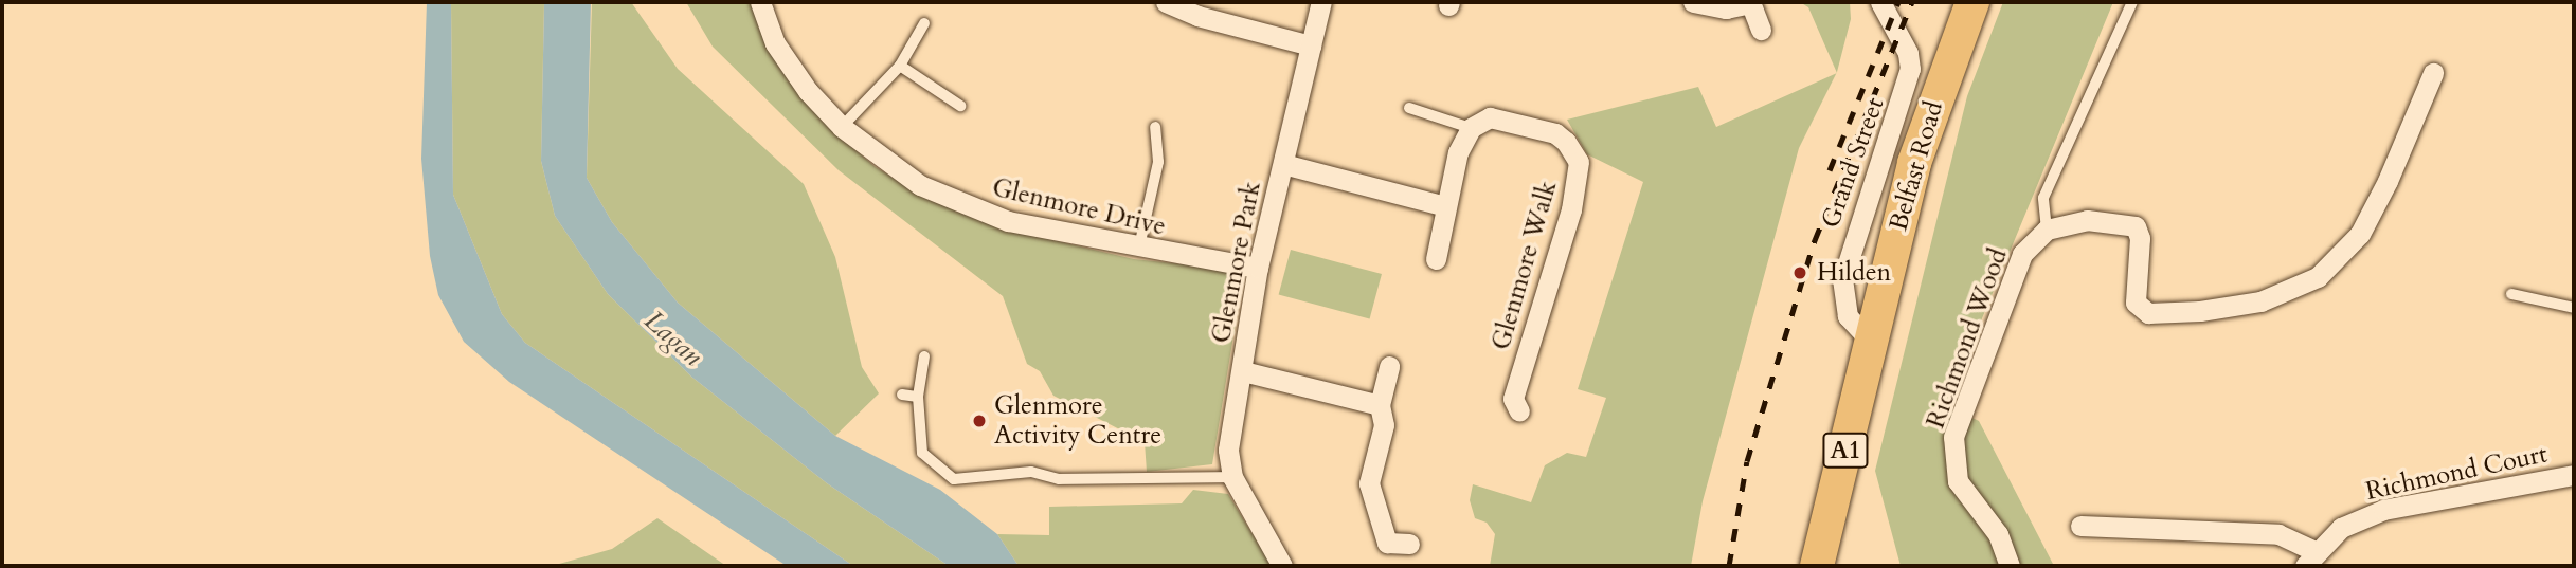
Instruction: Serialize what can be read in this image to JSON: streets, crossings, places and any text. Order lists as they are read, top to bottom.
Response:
{
  "streets": {
    "highway": ["Belfast Road", "A1"],
    "street": [
      "Grand Street",
      "Glenmore Drive",
      "Glenmore Park",
      "Glenmore Walk",
      "Richmond Wood",
      "Richmond Court"
    ]
  },
  "crossings": [
    ["Grand Street", "Belfast Road"],
    ["Grand Street", "A1"],
    ["Belfast Road", "A1"],
    ["Glenmore Drive", "Glenmore Park"]
  ],
  "water": ["Lagan"],
  "places": ["Hilden", "Glenmore Activity Centre"]
}
